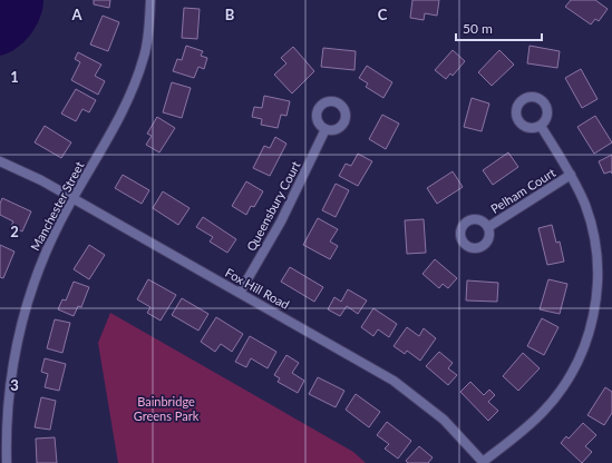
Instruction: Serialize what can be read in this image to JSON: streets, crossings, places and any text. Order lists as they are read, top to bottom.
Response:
{
  "streets": {
    "street": [
      "Pelham Court",
      "Manchester Street",
      "Queensbury Court",
      "Fox Hill Road"
    ]
  },
  "crossings": [
    ["Manchester Street", "Fox Hill Road"],
    ["Queensbury Court", "Fox Hill Road"]
  ],
  "parks": ["Bainbridge Greens Park"],
  "scale_bar": "50 m",
  "grid": {
    "columns": ["A", "B", "C"],
    "rows": ["1", "2", "3"]
  }
}
